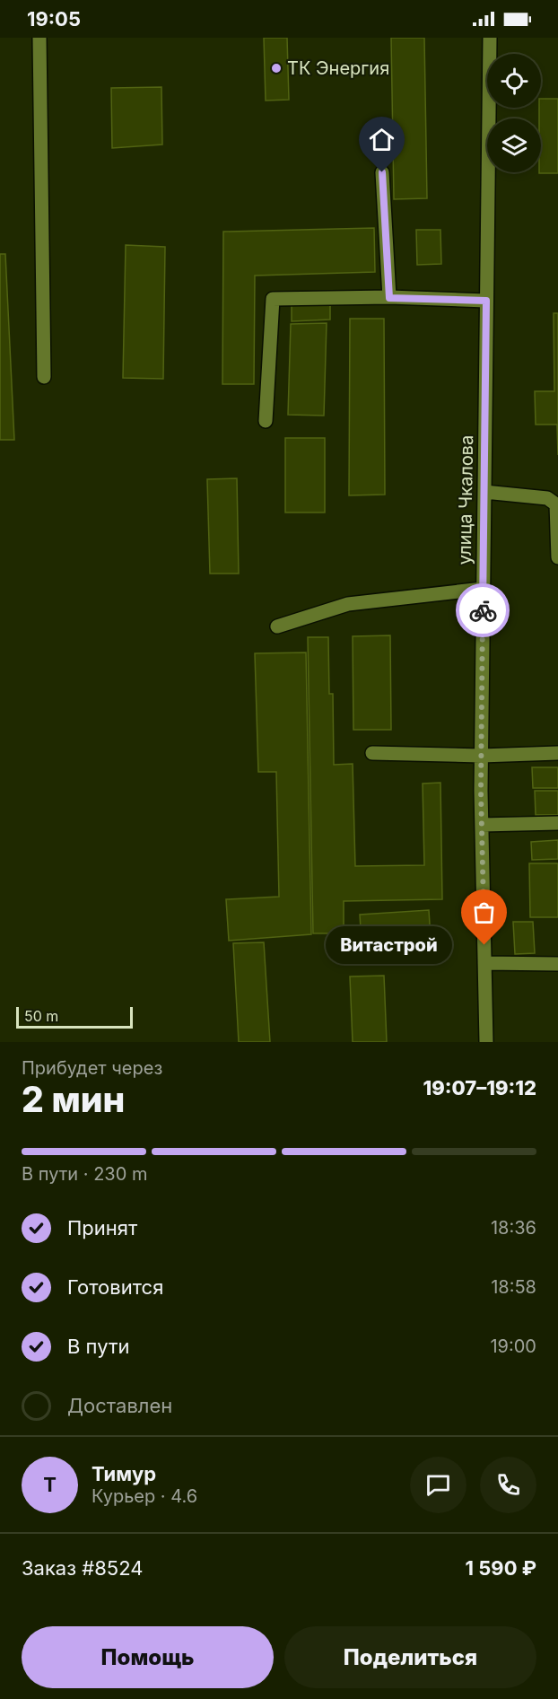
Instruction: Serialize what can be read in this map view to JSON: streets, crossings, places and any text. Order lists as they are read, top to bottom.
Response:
{
  "streets": {
    "street": ["улица Чкалова"]
  },
  "places": ["ТК Энергия", "Витастрой"],
  "scale_bar": "50 m",
  "page": {
    "status": "19:05",
    "bubble": "Витастрой",
    "scale": "50 m",
    "heading": ["2 мин", "Прибудет через", "19:07–19:12"],
    "panel": [
      "Тимур",
      "Курьер · 4.6",
      "Заказ #8524",
      "1 590 ₽"
    ],
    "bar": "В пути · 230 m",
    "list": [
      ["Принят", "18:36"],
      ["Готовится", "18:58"],
      ["В пути", "19:00"],
      "Доставлен"
    ],
    "round": "Т",
    "buttons": ["Помощь", "Поделиться"]
  }
}
